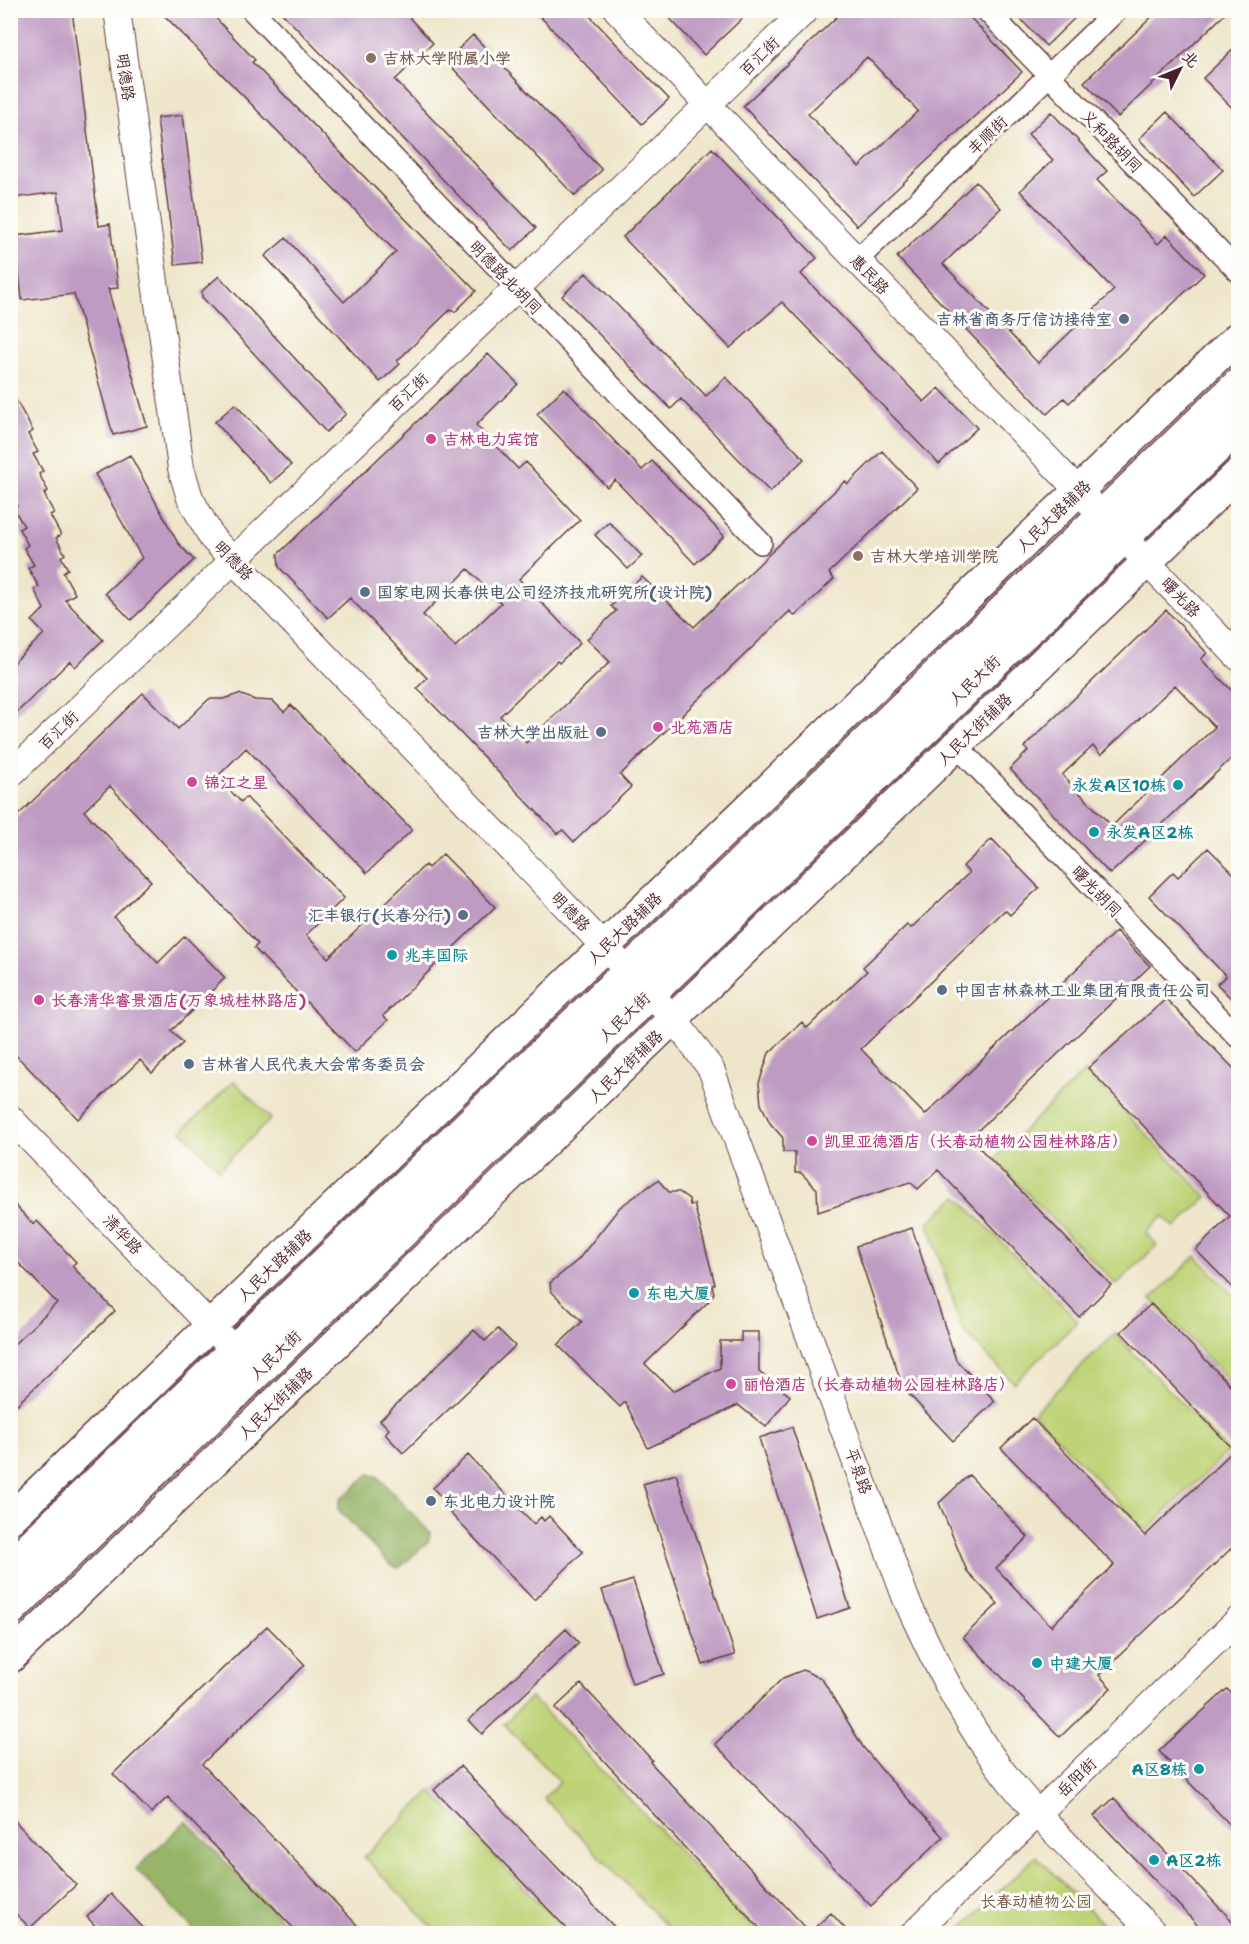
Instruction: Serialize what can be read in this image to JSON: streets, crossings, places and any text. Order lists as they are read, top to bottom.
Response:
{
  "streets": {
    "main road": ["人民大路辅路", "人民大街", "人民大街辅路"],
    "street": [
      "百汇街",
      "明德路",
      "丰顺街",
      "义和路胡同",
      "惠民路",
      "明德路北胡同",
      "曙光路",
      "曙光胡同",
      "清华路",
      "平泉路",
      "岳阳街"
    ]
  },
  "crossings": [
    ["百汇街", "明德路"],
    ["百汇街", "惠民路"],
    ["百汇街", "明德路北胡同"],
    ["明德路", "人民大路辅路"],
    ["明德路", "人民大街"],
    ["明德路", "平泉路"],
    ["丰顺街", "义和路胡同"],
    ["丰顺街", "惠民路"],
    ["惠民路", "人民大路辅路"],
    ["惠民路", "曙光路"],
    ["惠民路", "人民大街"],
    ["人民大路辅路", "清华路"],
    ["曙光路", "人民大街"],
    ["曙光路", "人民大街辅路"],
    ["人民大街", "清华路"],
    ["人民大街", "平泉路"],
    ["人民大街辅路", "曙光胡同"],
    ["人民大街辅路", "平泉路"],
    ["平泉路", "岳阳街"]
  ],
  "parks": ["长春动植物公园"],
  "places": [
    "吉林大学附属小学",
    "吉林省商务厅信访接待室",
    "吉林电力宾馆",
    "吉林大学培训学院",
    "国家电网长春供电公司经济技术研究所(设计院)",
    "北苑酒店",
    "吉林大学出版社",
    "锦江之星",
    "永发A区10栋",
    "永发A区2栋",
    "汇丰银行(长春分行)",
    "兆丰国际",
    "中国吉林森林工业集团有限责任公司",
    "长春清华睿景酒店(万象城桂林路店)",
    "吉林省人民代表大会常务委员会",
    "凯里亚德酒店（长春动植物公园桂林路店）",
    "东电大厦",
    "丽怡酒店（长春动植物公园桂林路店）",
    "东北电力设计院",
    "中建大厦",
    "A区8栋",
    "A区2栋"
  ],
  "north": "top right"
}
